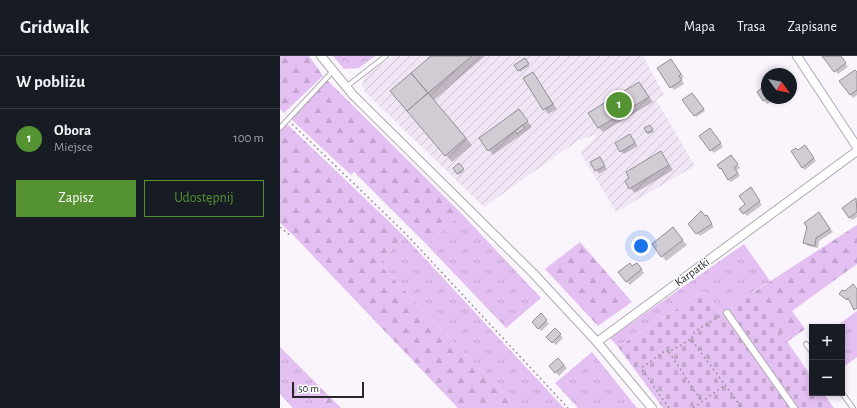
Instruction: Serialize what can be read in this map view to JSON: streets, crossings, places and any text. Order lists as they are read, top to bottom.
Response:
{
  "streets": {
    "street": ["Karpatki"]
  },
  "scale_bar": "50 m",
  "north": "bottom right",
  "page": {
    "header": "Gridwalk",
    "nav": ["Mapa", "Trasa", "Zapisane"],
    "heading": "W pobliżu",
    "pins": "1",
    "list": [
      {
        "mark": "1",
        "name": "Obora",
        "note": "Miejsce",
        "value": "100 m"
      }
    ],
    "buttons": ["Zapisz", "Udostępnij"],
    "map_buttons": ["+", "−"],
    "scale": "50 m"
  }
}
